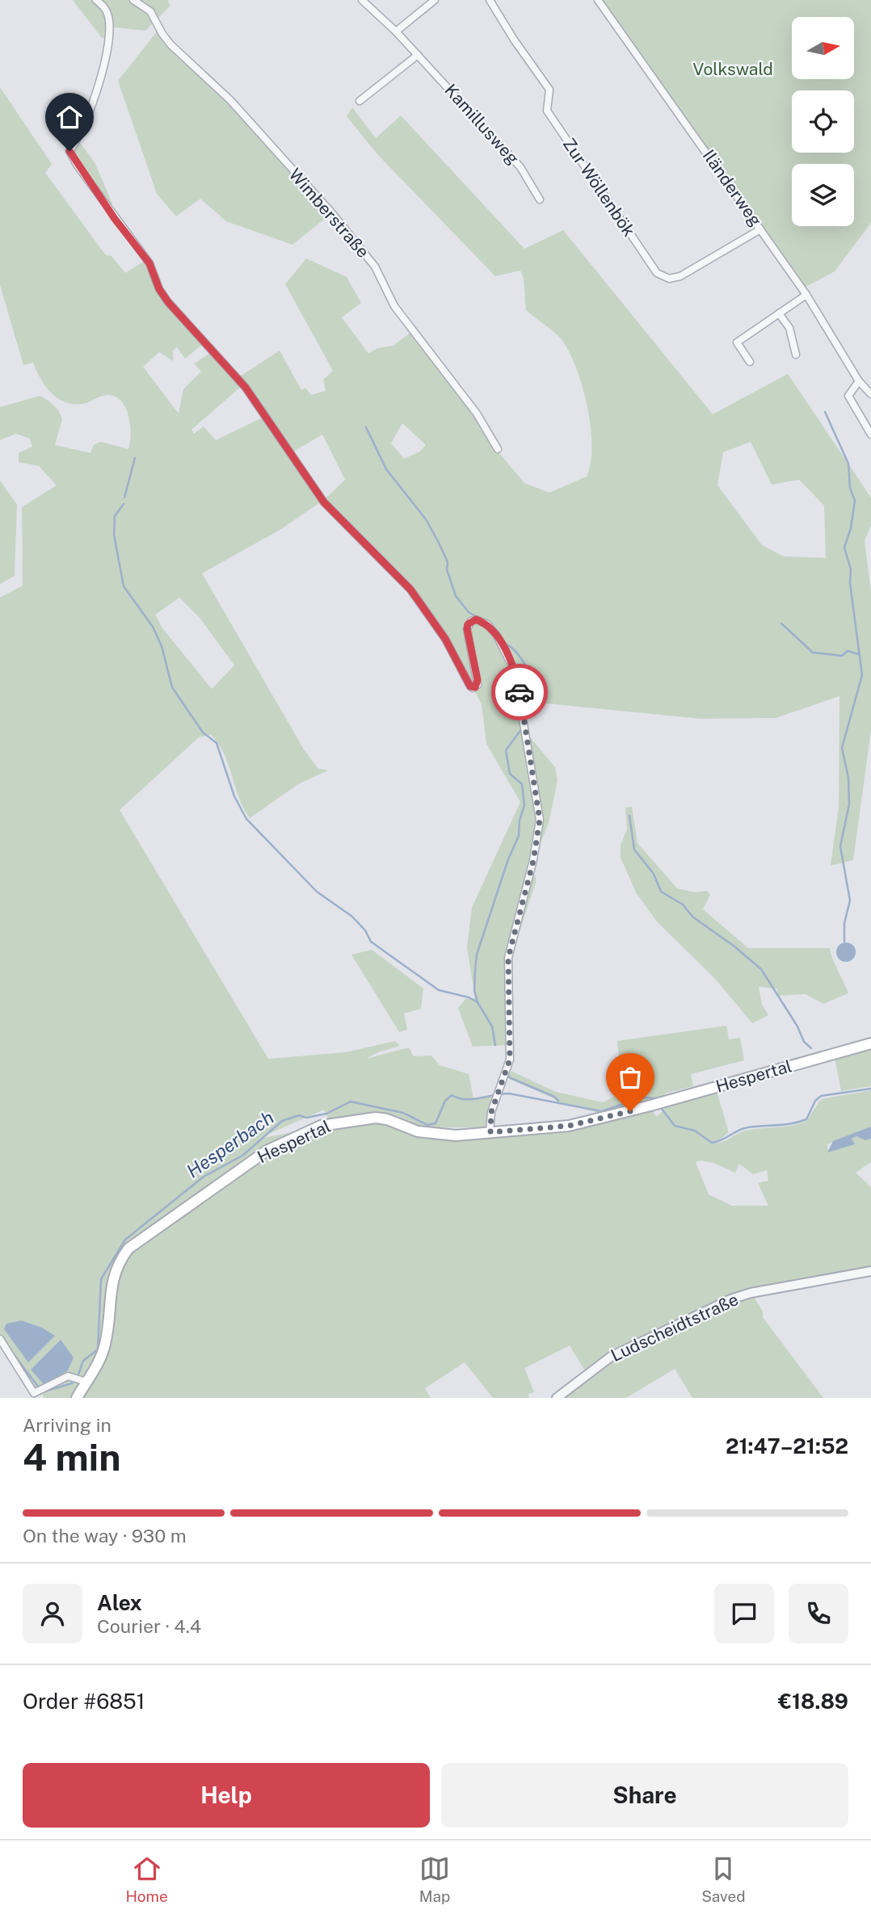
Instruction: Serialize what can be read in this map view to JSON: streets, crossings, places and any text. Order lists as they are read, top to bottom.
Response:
{
  "streets": {
    "main road": ["Hespertal"],
    "street": [
      "Kamillusweg",
      "Zur Wöllenbök",
      "Iländerweg",
      "Wimberstraße",
      "Ludscheidtstraße"
    ]
  },
  "crossings": [
    ["Zur Wöllenbök", "Iländerweg"]
  ],
  "water": ["Hesperbach"],
  "parks": ["Volkswald"],
  "north": "right",
  "page": {
    "heading": ["4 min", "Arriving in", "21:47–21:52"],
    "panel": [
      "Alex",
      "Courier · 4.4",
      "Order #6851",
      "€18.89"
    ],
    "bar": "On the way · 930 m",
    "buttons": ["Help", "Share"],
    "tabs": ["Home", "Map", "Saved"]
  }
}
